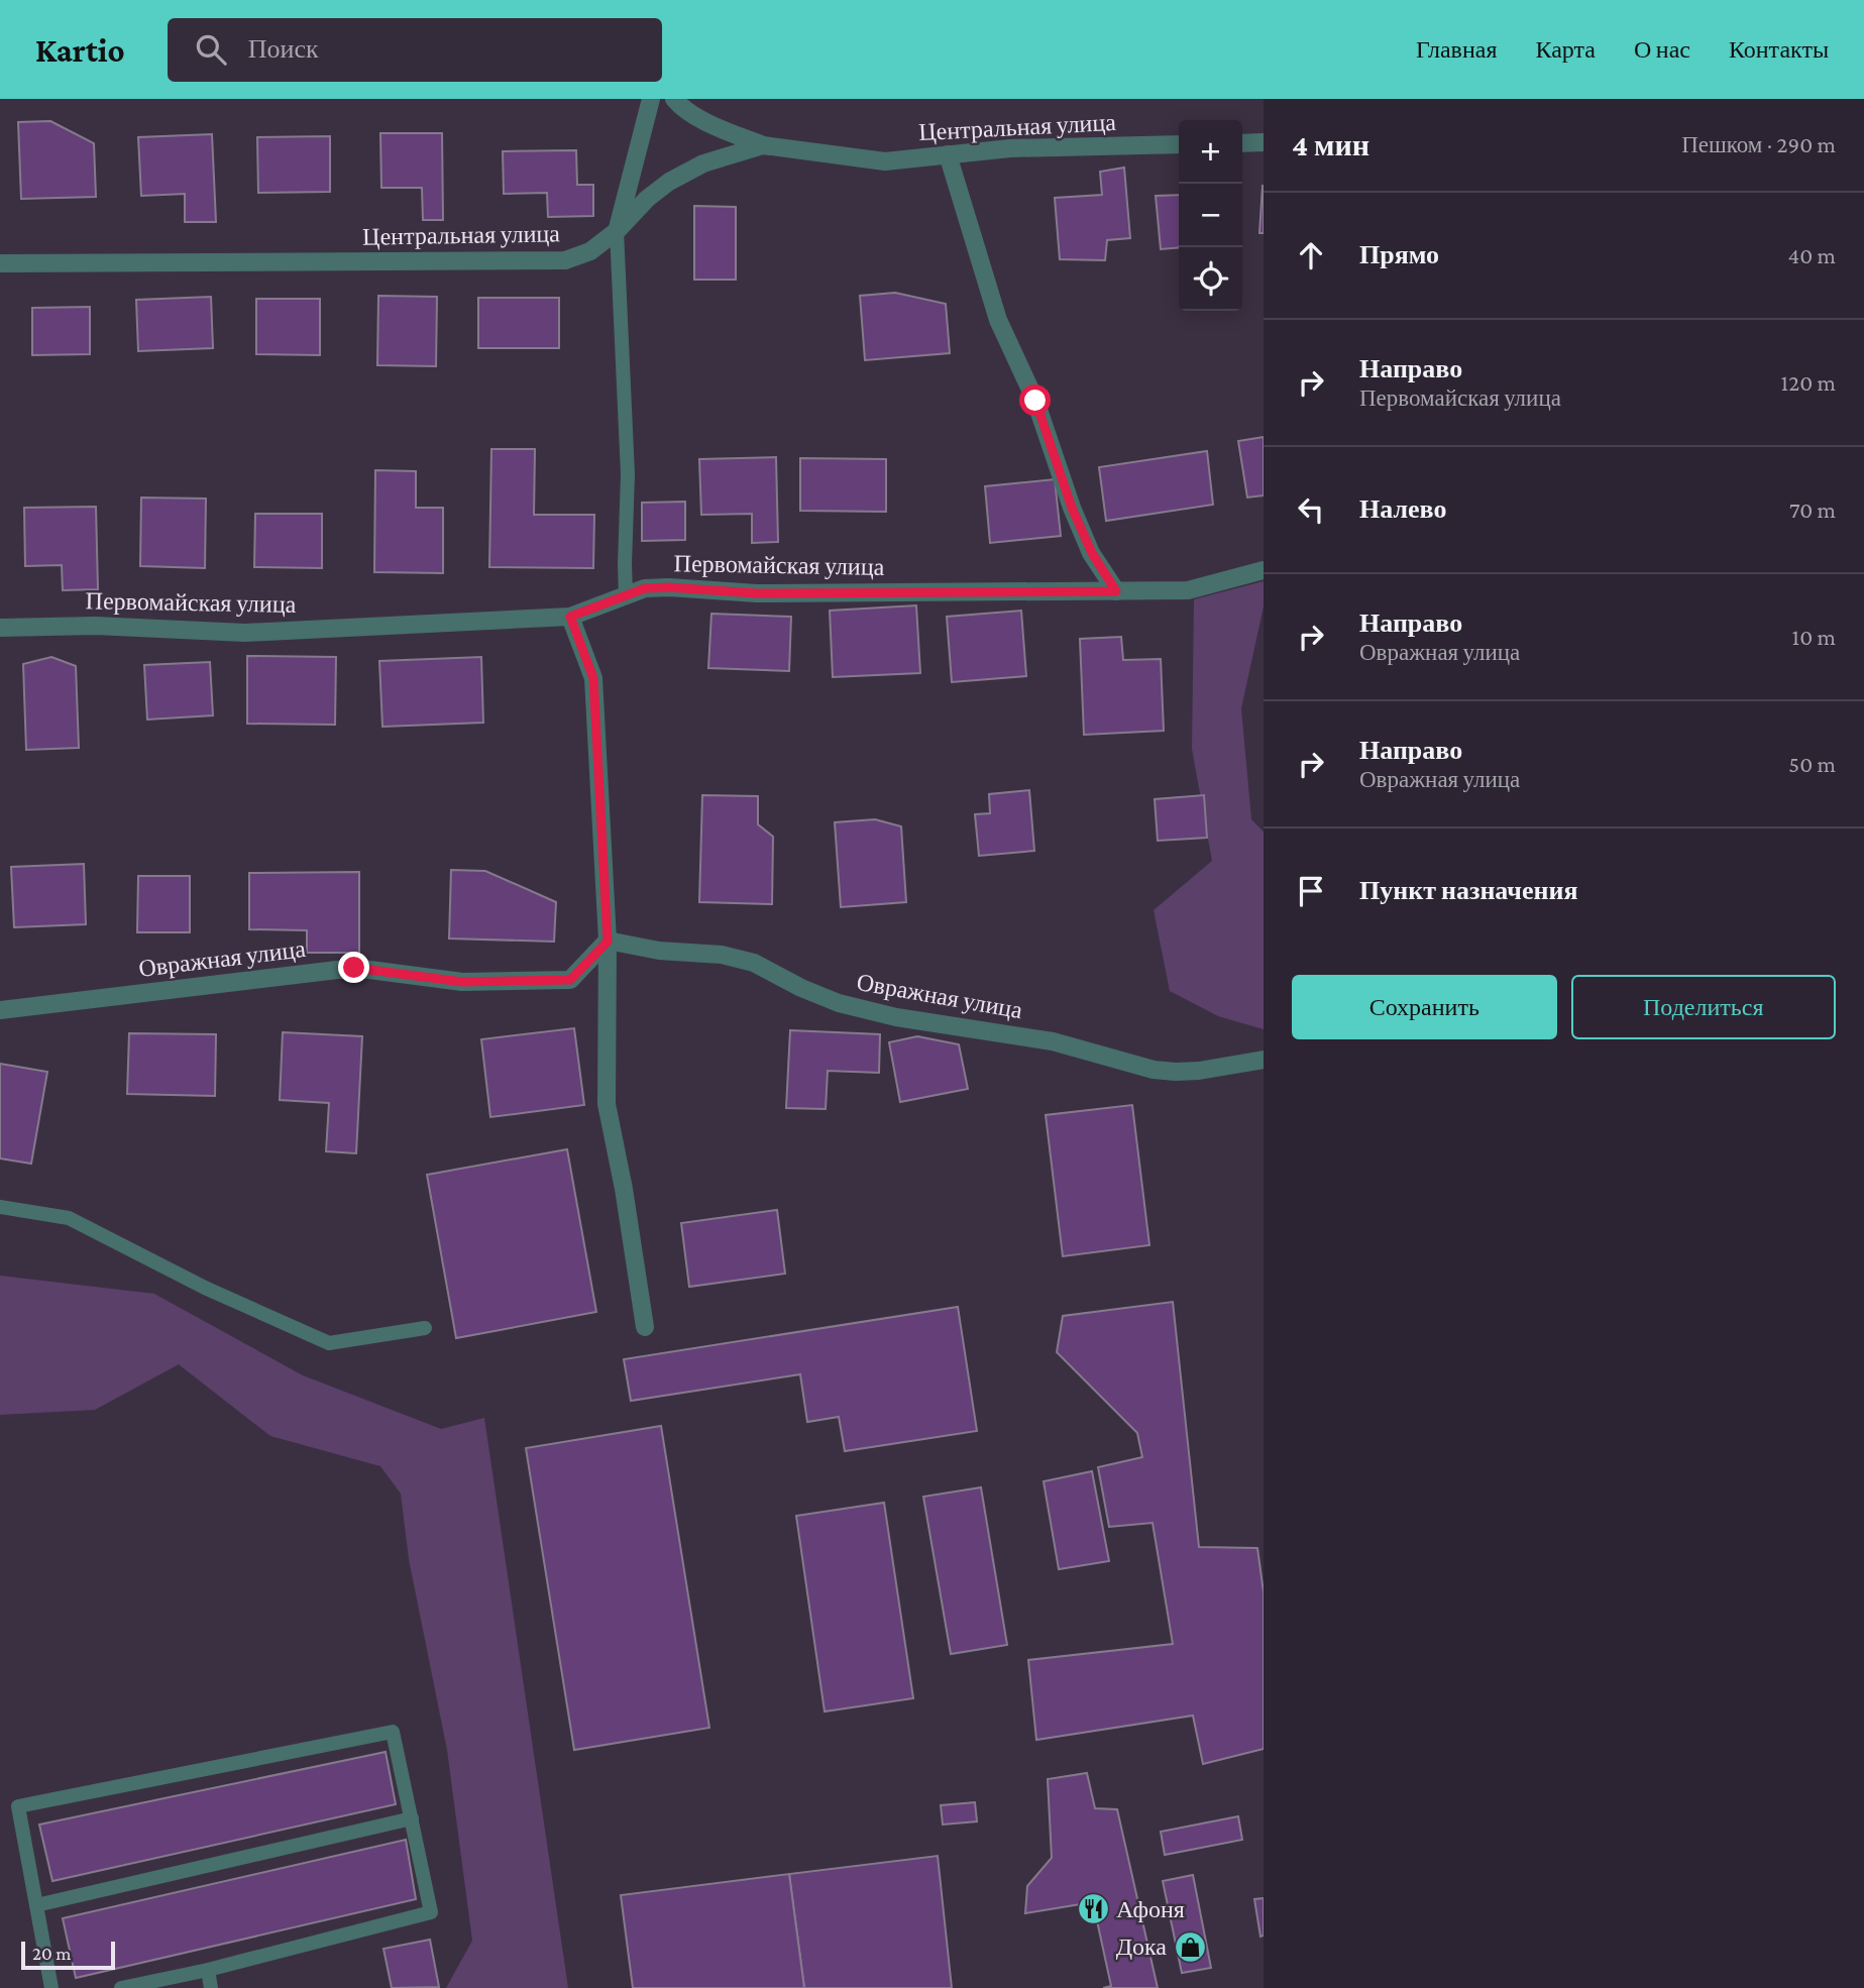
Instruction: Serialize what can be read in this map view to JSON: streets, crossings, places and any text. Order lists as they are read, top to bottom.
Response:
{
  "streets": {
    "street": ["Центральная улица", "Первомайская улица", "Овражная улица"]
  },
  "places": {
    "restaurant": ["Афоня"],
    "shop": ["Дока"]
  },
  "scale_bar": "20 m",
  "page": {
    "header": "Kartio",
    "search": "Поиск",
    "nav": [
      "Главная",
      "Карта",
      "О нас",
      "Контакты"
    ],
    "heading": ["4 мин", "Пешком · 290 m"],
    "map_buttons": ["+", "−"],
    "list": [
      ["Прямо", "40 m"],
      ["Направо", "Первомайская улица", "120 m"],
      ["Налево", "70 m"],
      ["Направо", "Овражная улица", "10 m"],
      ["Направо", "Овражная улица", "50 m"],
      "Пункт назначения"
    ],
    "buttons": ["Сохранить", "Поделиться"],
    "scale": "20 m"
  }
}
